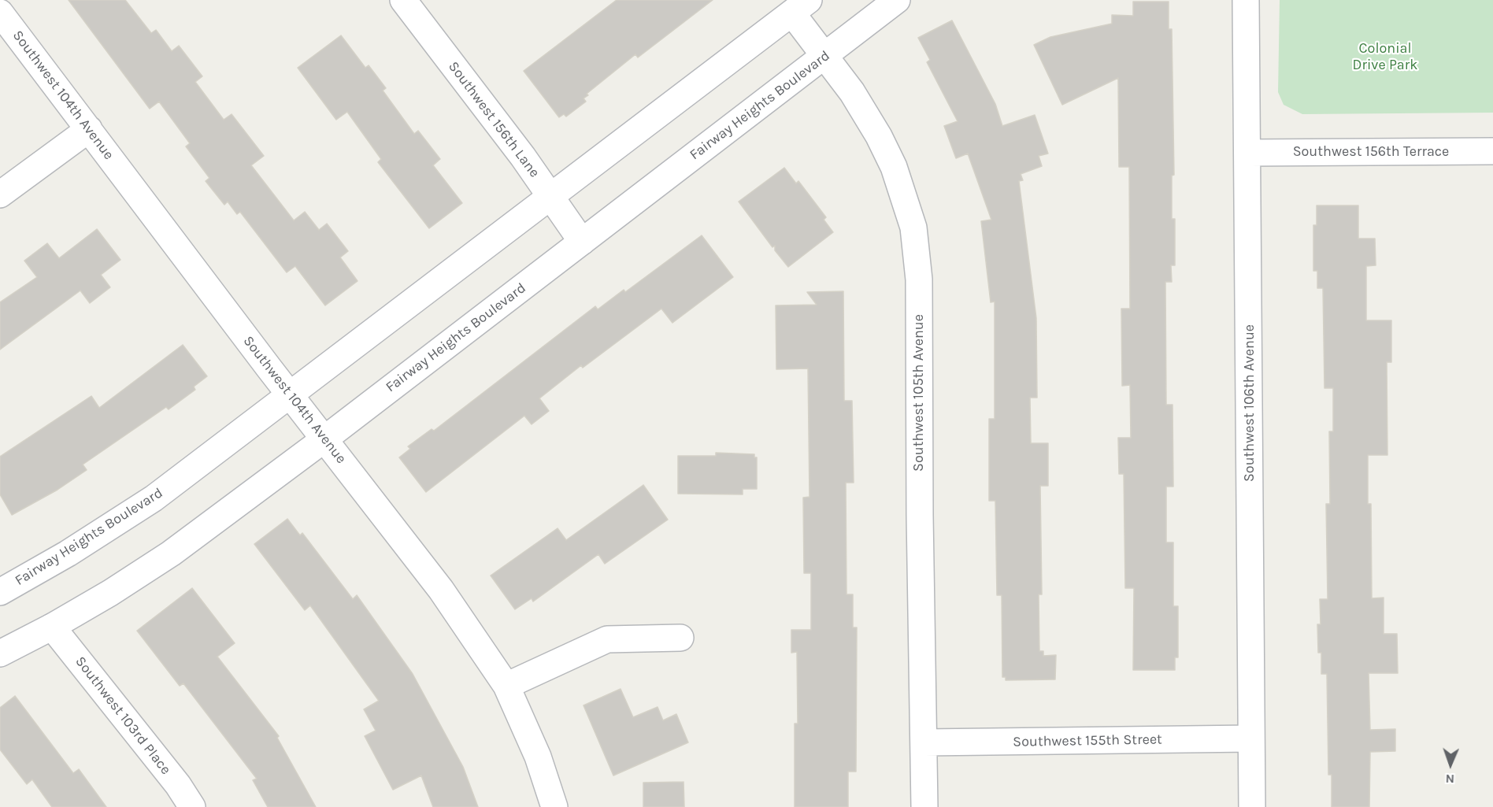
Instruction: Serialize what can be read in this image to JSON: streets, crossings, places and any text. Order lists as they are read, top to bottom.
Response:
{
  "streets": {
    "street": [
      "Southwest 104th Avenue",
      "Fairway Heights Boulevard",
      "Southwest 156th Lane",
      "Southwest 156th Terrace",
      "Southwest 105th Avenue",
      "Southwest 106th Avenue",
      "Southwest 103rd Place",
      "Southwest 155th Street"
    ]
  },
  "crossings": [
    ["Southwest 104th Avenue", "Fairway Heights Boulevard"],
    ["Fairway Heights Boulevard", "Southwest 156th Lane"],
    ["Fairway Heights Boulevard", "Southwest 105th Avenue"],
    ["Fairway Heights Boulevard", "Southwest 103rd Place"],
    ["Southwest 156th Terrace", "Southwest 106th Avenue"],
    ["Southwest 105th Avenue", "Southwest 155th Street"],
    ["Southwest 106th Avenue", "Southwest 155th Street"]
  ],
  "parks": ["Colonial Drive Park"],
  "north": "bottom"
}
